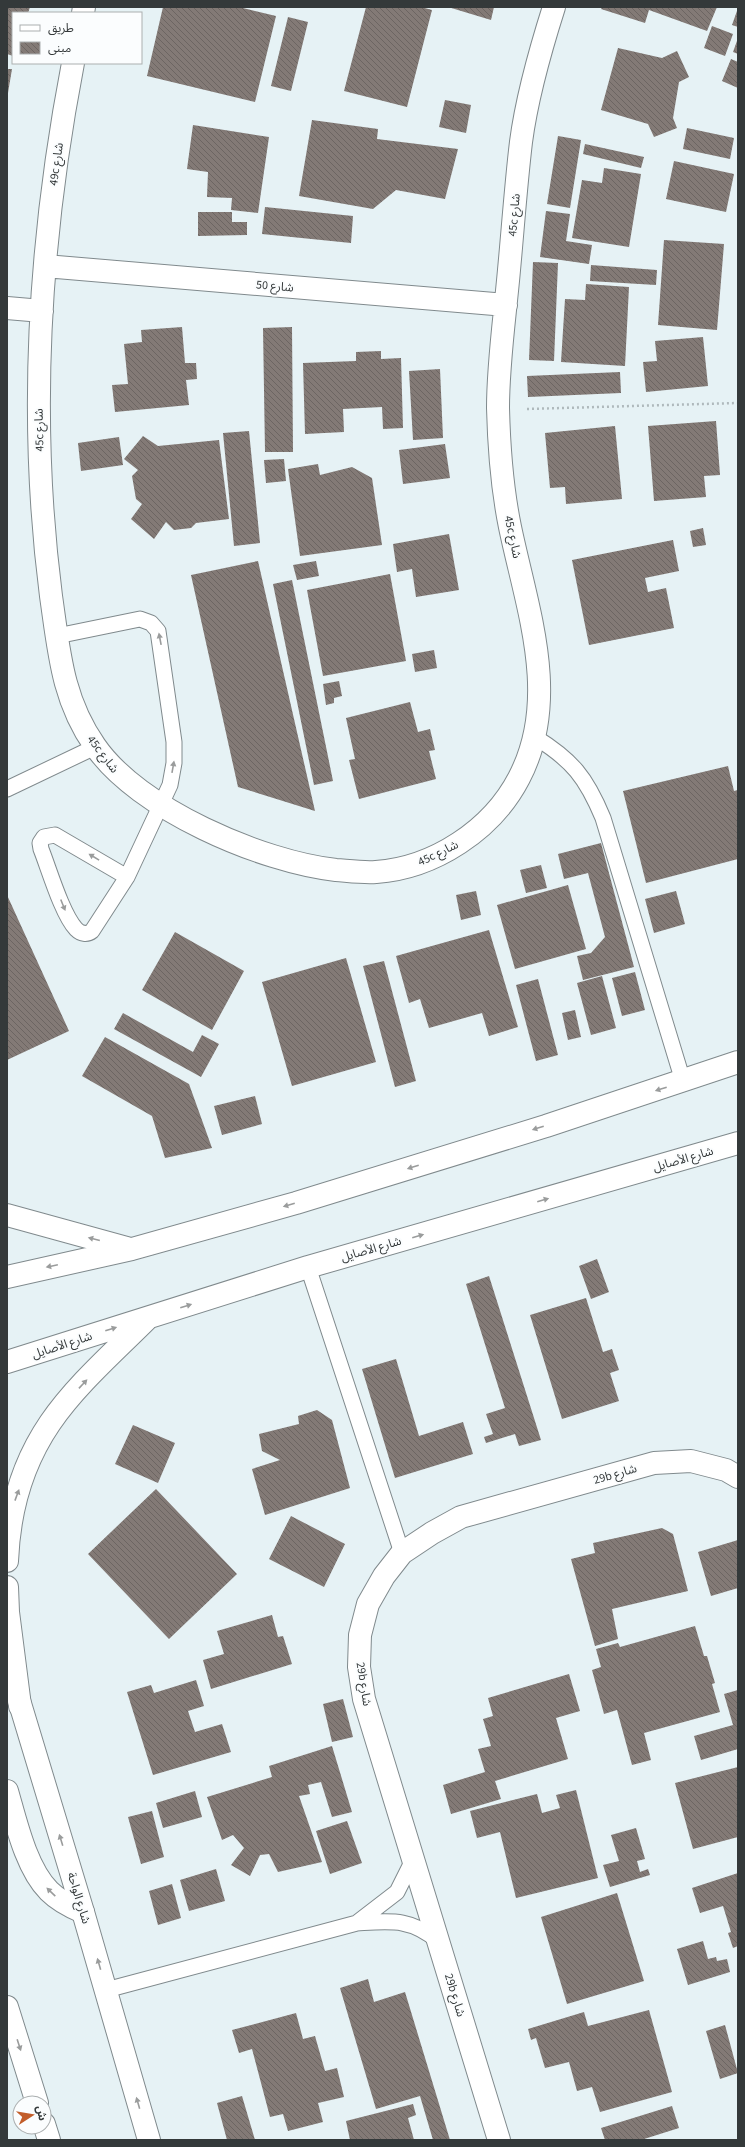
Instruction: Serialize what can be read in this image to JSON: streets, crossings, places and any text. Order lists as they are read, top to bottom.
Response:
{
  "streets": {
    "street": [
      "49c شارع",
      "45c شارع",
      "شارع 50",
      "شارع الأصايل",
      "29b شارع",
      "شارع الواحة"
    ]
  },
  "crossings": [
    ["49c شارع", "45c شارع"],
    ["49c شارع", "شارع 50"],
    ["45c شارع", "شارع 50"]
  ],
  "legend": ["طريق", "مبنى"],
  "north": "right"
}
